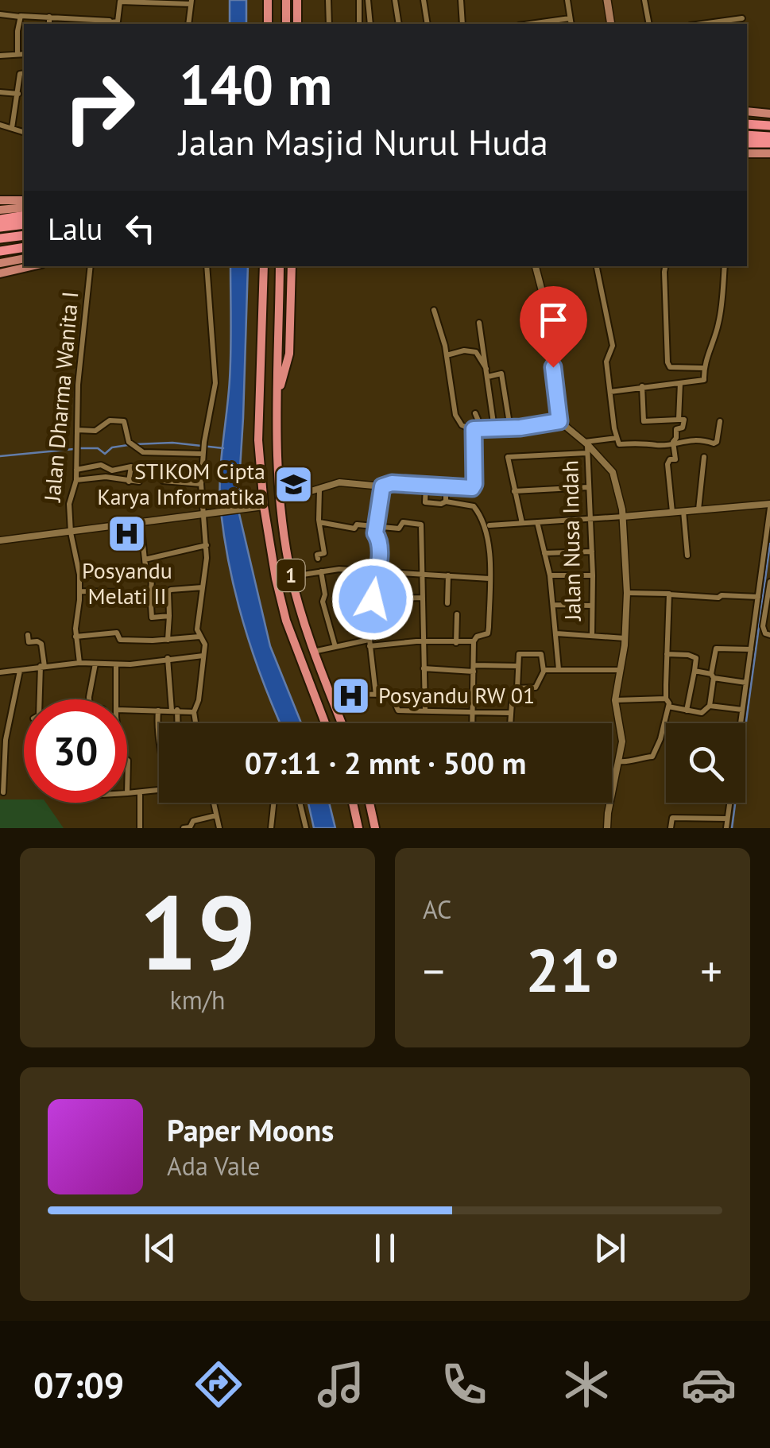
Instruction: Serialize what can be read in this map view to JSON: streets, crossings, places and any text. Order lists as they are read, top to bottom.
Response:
{
  "streets": {
    "highway": ["1"],
    "street": ["Jalan Dharma Wanita I", "Jalan Nusa Indah"]
  },
  "places": {
    "school or university": ["STIKOM Cipta Karya Informatika"],
    "hospital": ["Posyandu Melati II", "Posyandu RW 01"]
  },
  "page": {
    "turn": ["140 m", "Jalan Masjid Nurul Huda"],
    "then": "Lalu",
    "limit": "30",
    "trip": "07:11 · 2 mnt · 500 m",
    "tile": [
      ["19", "km/h"],
      "AC"
    ],
    "heat": ["−", "21°", "+"],
    "song": ["Paper Moons", "Ada Vale"],
    "tabs": "07:09"
  }
}
